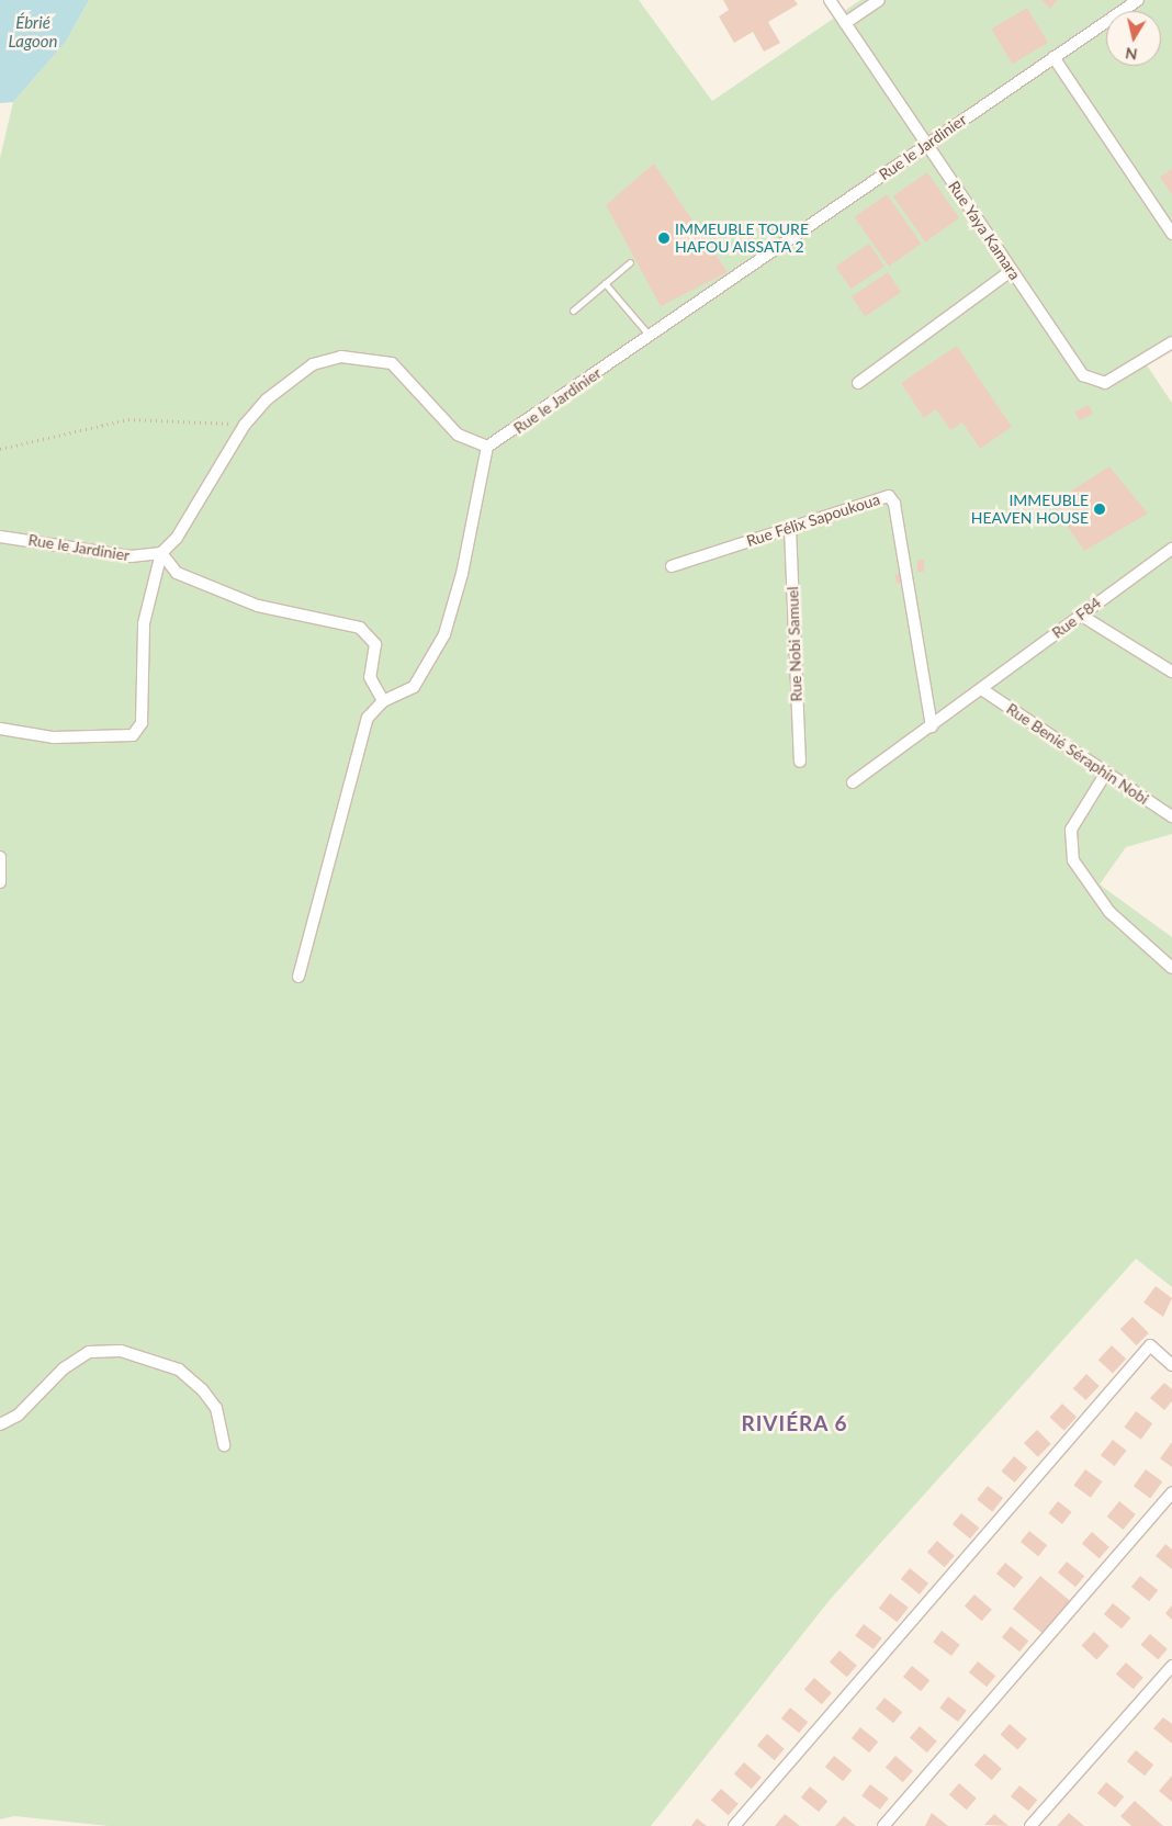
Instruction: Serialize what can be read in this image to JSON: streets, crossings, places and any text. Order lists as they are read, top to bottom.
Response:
{
  "streets": {
    "street": [
      "Rue le Jardinier",
      "Rue Yaya Kamara",
      "Rue Félix Sapoukoua",
      "Rue F84",
      "Rue Nobi Samuel",
      "Rue Benié Séraphin Nobi"
    ]
  },
  "crossings": [
    ["Rue le Jardinier", "Rue Yaya Kamara"],
    ["Rue Félix Sapoukoua", "Rue F84"],
    ["Rue Félix Sapoukoua", "Rue Nobi Samuel"],
    ["Rue F84", "Rue Benié Séraphin Nobi"]
  ],
  "districts": ["RIVIÉRA 6"],
  "water": ["Ébrié Lagoon"],
  "places": ["IMMEUBLE TOURE HAFOU AISSATA 2", "IMMEUBLE HEAVEN HOUSE"],
  "north": "bottom"
}
